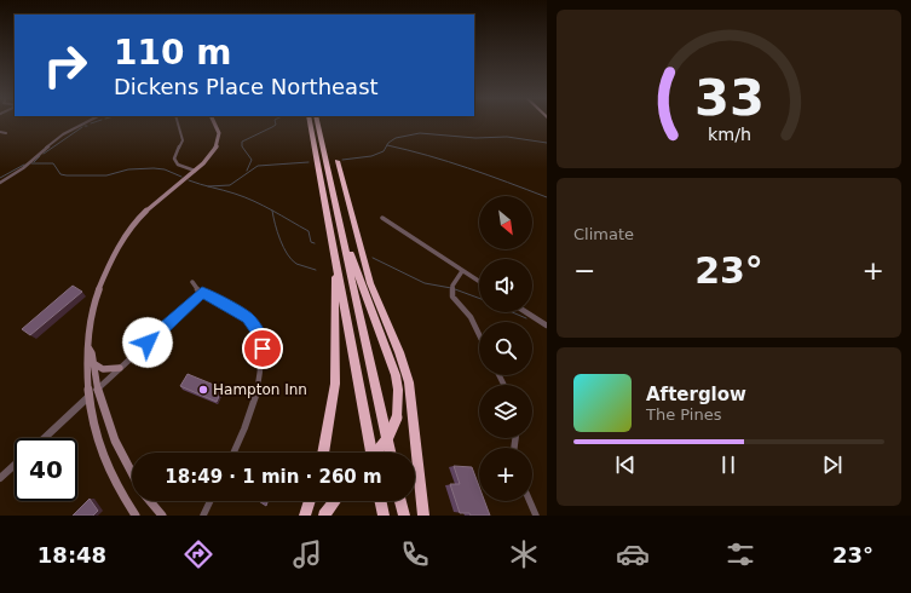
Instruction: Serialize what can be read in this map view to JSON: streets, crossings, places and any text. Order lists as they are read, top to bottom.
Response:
{
  "places": ["Hampton Inn"],
  "north": "bottom right",
  "page": {
    "turn": ["110 m", "Dickens Place Northeast"],
    "tile": "Climate",
    "map_buttons": "+",
    "heat": ["−", "23°", "+"],
    "song": ["Afterglow", "The Pines"],
    "limit": "40",
    "trip": "18:49 · 1 min · 260 m",
    "tabs": ["18:48", "23°"],
    "gauge": ["33", "km/h"]
  }
}
